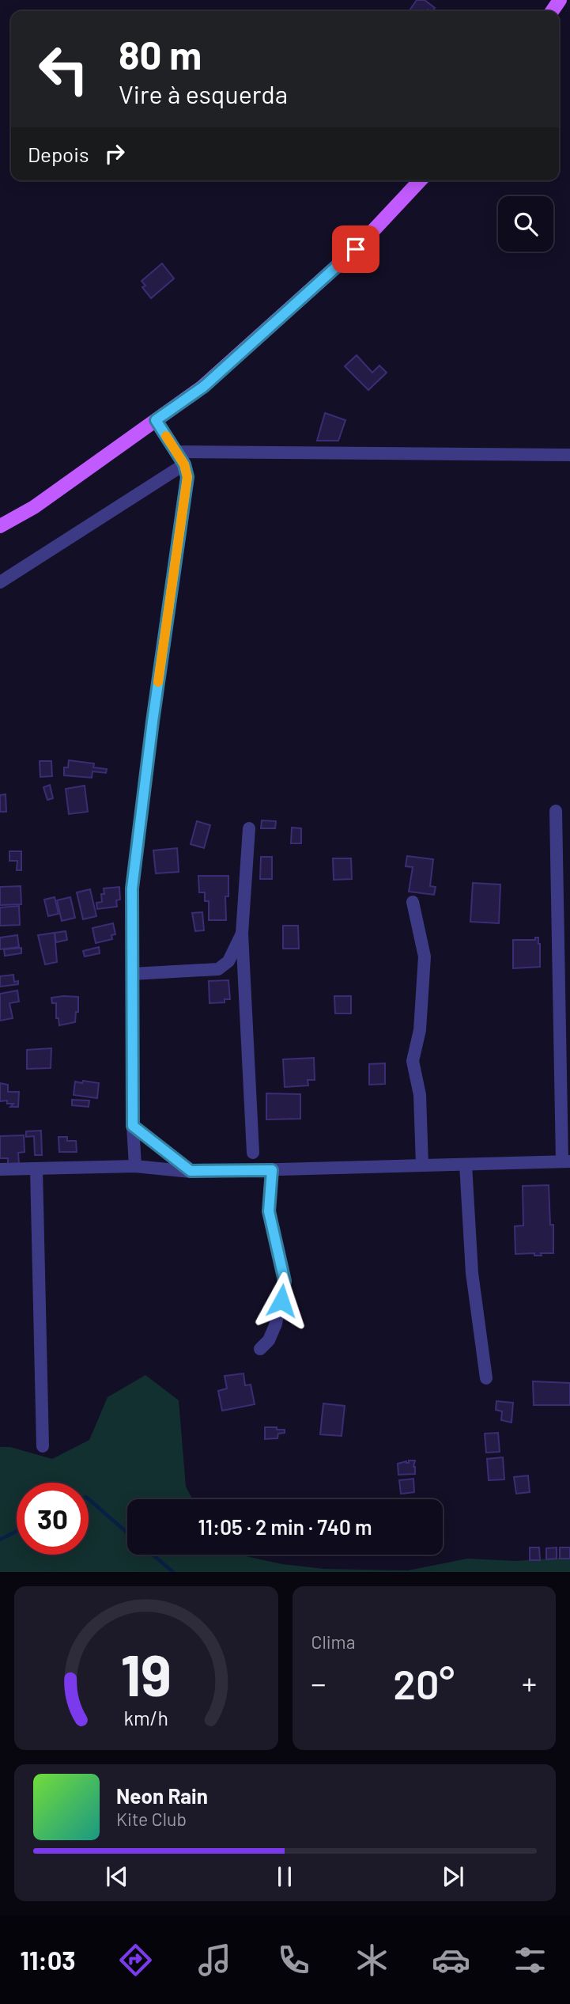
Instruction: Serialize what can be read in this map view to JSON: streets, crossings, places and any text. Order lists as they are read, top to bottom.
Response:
{
  "page": {
    "turn": ["80 m", "Vire à esquerda"],
    "then": "Depois",
    "limit": "30",
    "trip": "11:05 · 2 min · 740 m",
    "tile": "Clima",
    "heat": ["−", "20°", "+"],
    "song": ["Neon Rain", "Kite Club"],
    "tabs": "11:03",
    "gauge": ["19", "km/h"]
  }
}
